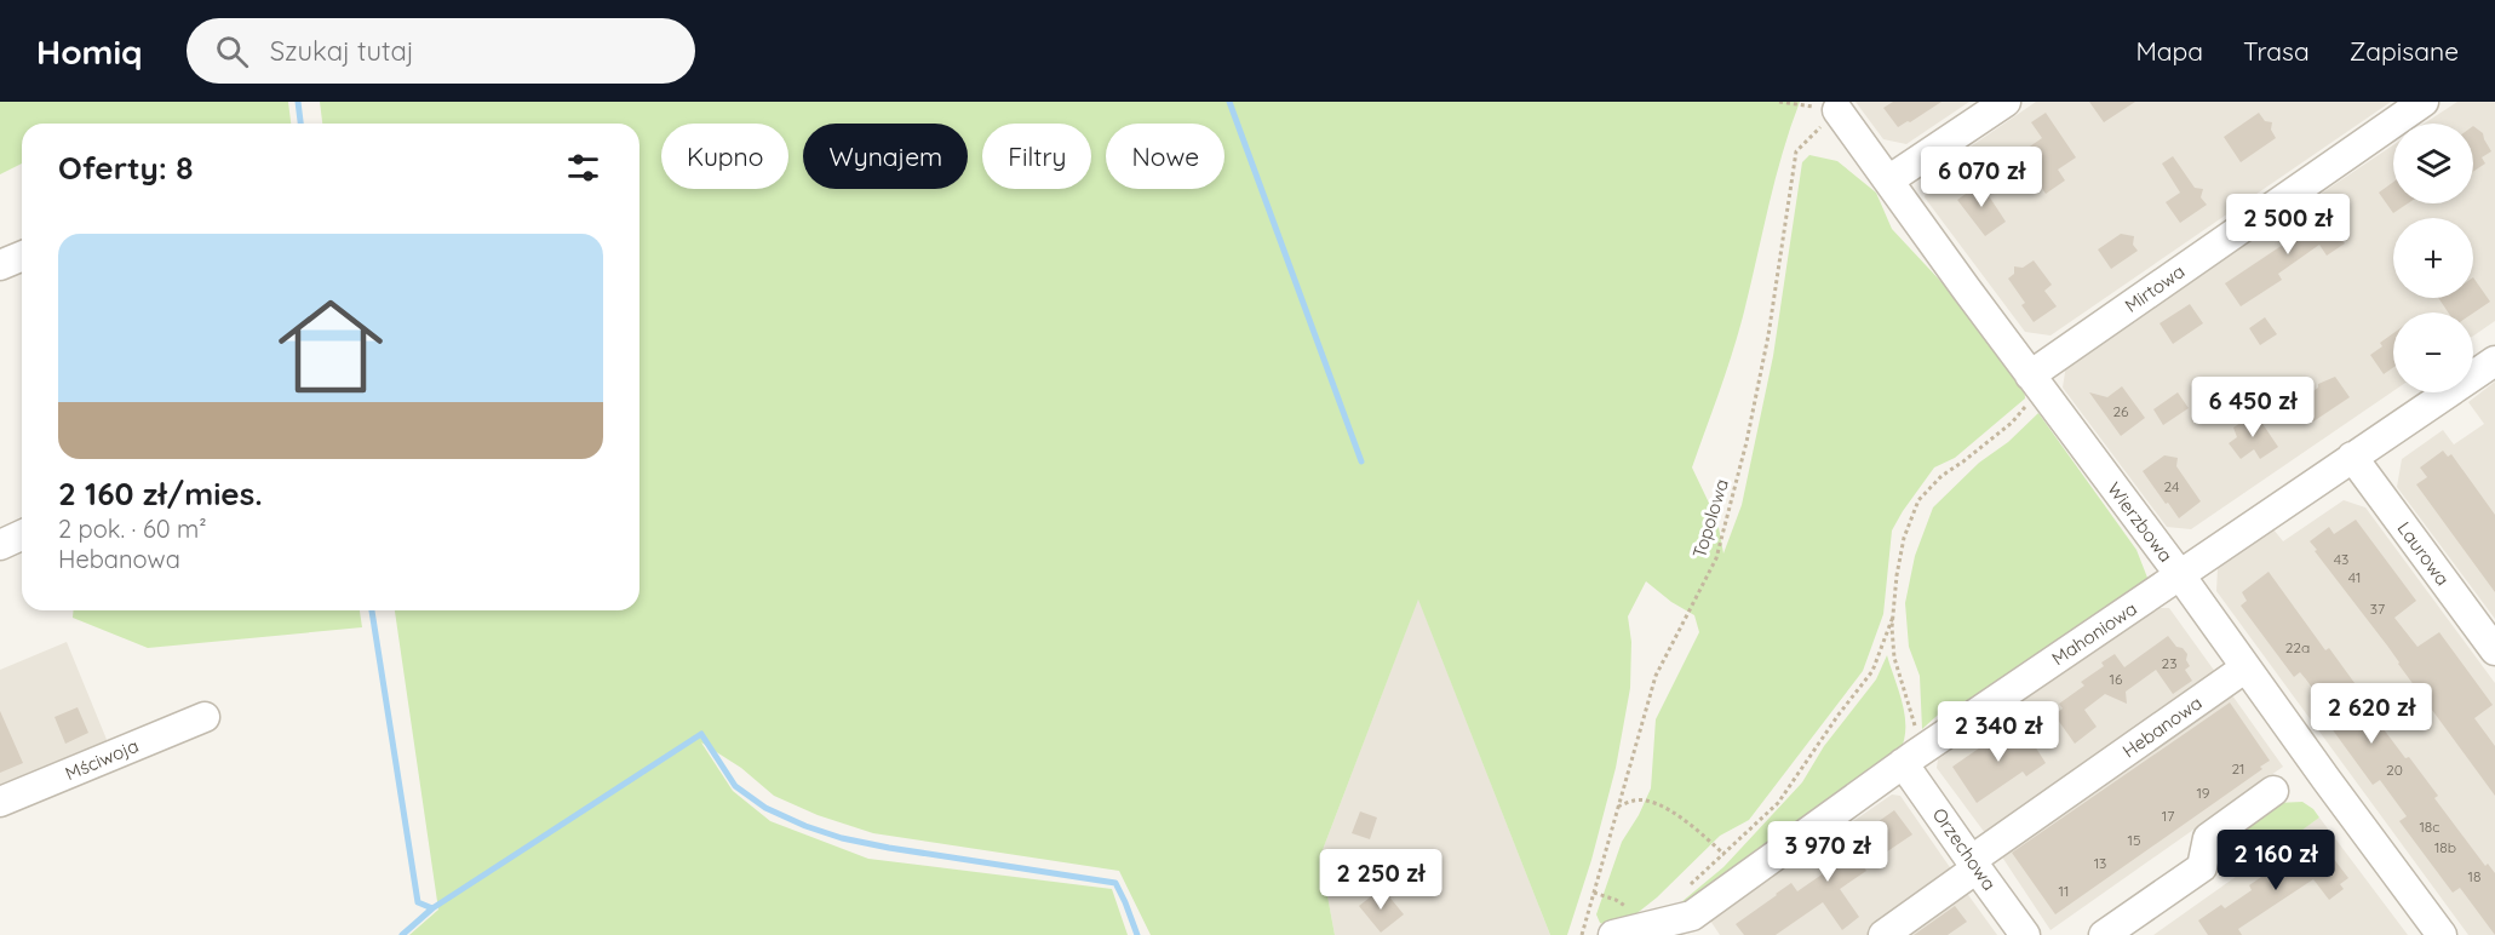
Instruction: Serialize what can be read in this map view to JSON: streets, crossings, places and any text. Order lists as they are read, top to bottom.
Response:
{
  "streets": {
    "street": [
      "Mirtowa",
      "Wierzbowa",
      "Laurowa",
      "Mahoniowa",
      "Hebanowa",
      "Mściwoja",
      "Orzechowa"
    ],
    "path": ["Topolowa"]
  },
  "crossings": [
    ["Mirtowa", "Wierzbowa"],
    ["Topolowa", "Wierzbowa"],
    ["Topolowa", "Mahoniowa"],
    ["Wierzbowa", "Mahoniowa"],
    ["Wierzbowa", "Hebanowa"],
    ["Laurowa", "Mahoniowa"],
    ["Mahoniowa", "Orzechowa"],
    ["Hebanowa", "Orzechowa"]
  ],
  "house_numbers": [
    "26",
    "24",
    "43",
    "41",
    "37",
    "22a",
    "23",
    "16",
    "21",
    "20",
    "19",
    "17",
    "18c",
    "15",
    "18b",
    "13",
    "18",
    "11"
  ],
  "page": {
    "header": "Homiq",
    "search": "Szukaj tutaj",
    "nav": ["Mapa", "Trasa", "Zapisane"],
    "map_buttons": ["+", "−"],
    "chip": [
      "Kupno",
      "Wynajem",
      "Filtry",
      "Nowe"
    ],
    "heading": "Oferty: 8",
    "price": [
      "6 070 zł",
      "2 500 zł",
      "6 450 zł",
      "2 620 zł",
      "2 340 zł",
      "3 970 zł",
      "2 160 zł",
      "2 250 zł"
    ],
    "list": [
      {
        "name": "2 160 zł/mies.",
        "note": "2 pok. · 60 m² · Hebanowa"
      }
    ]
  }
}
